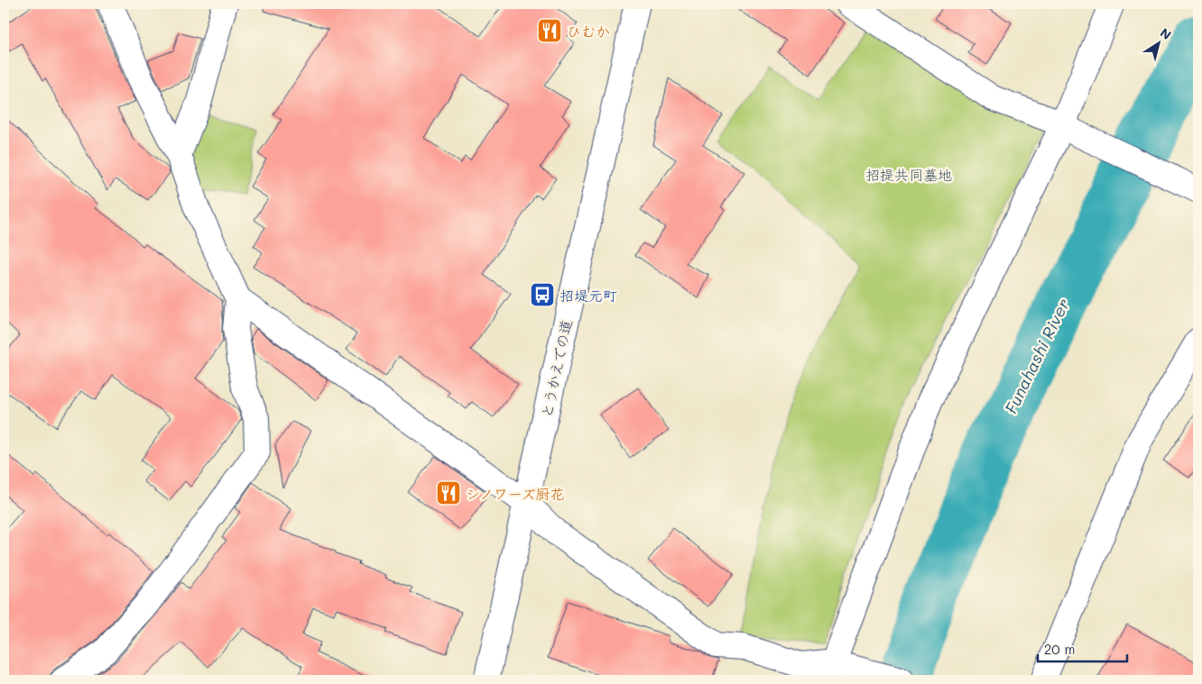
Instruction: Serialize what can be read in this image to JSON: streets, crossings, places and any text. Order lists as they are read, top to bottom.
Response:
{
  "streets": {
    "street": ["とうかえでの道"]
  },
  "water": ["Funahashi River"],
  "parks": ["招提共同墓地"],
  "places": {
    "restaurant": ["ひむか", "シノワーズ厨花"],
    "bus stop": ["招堤元町"]
  },
  "scale_bar": "20 m",
  "north": "top right"
}
